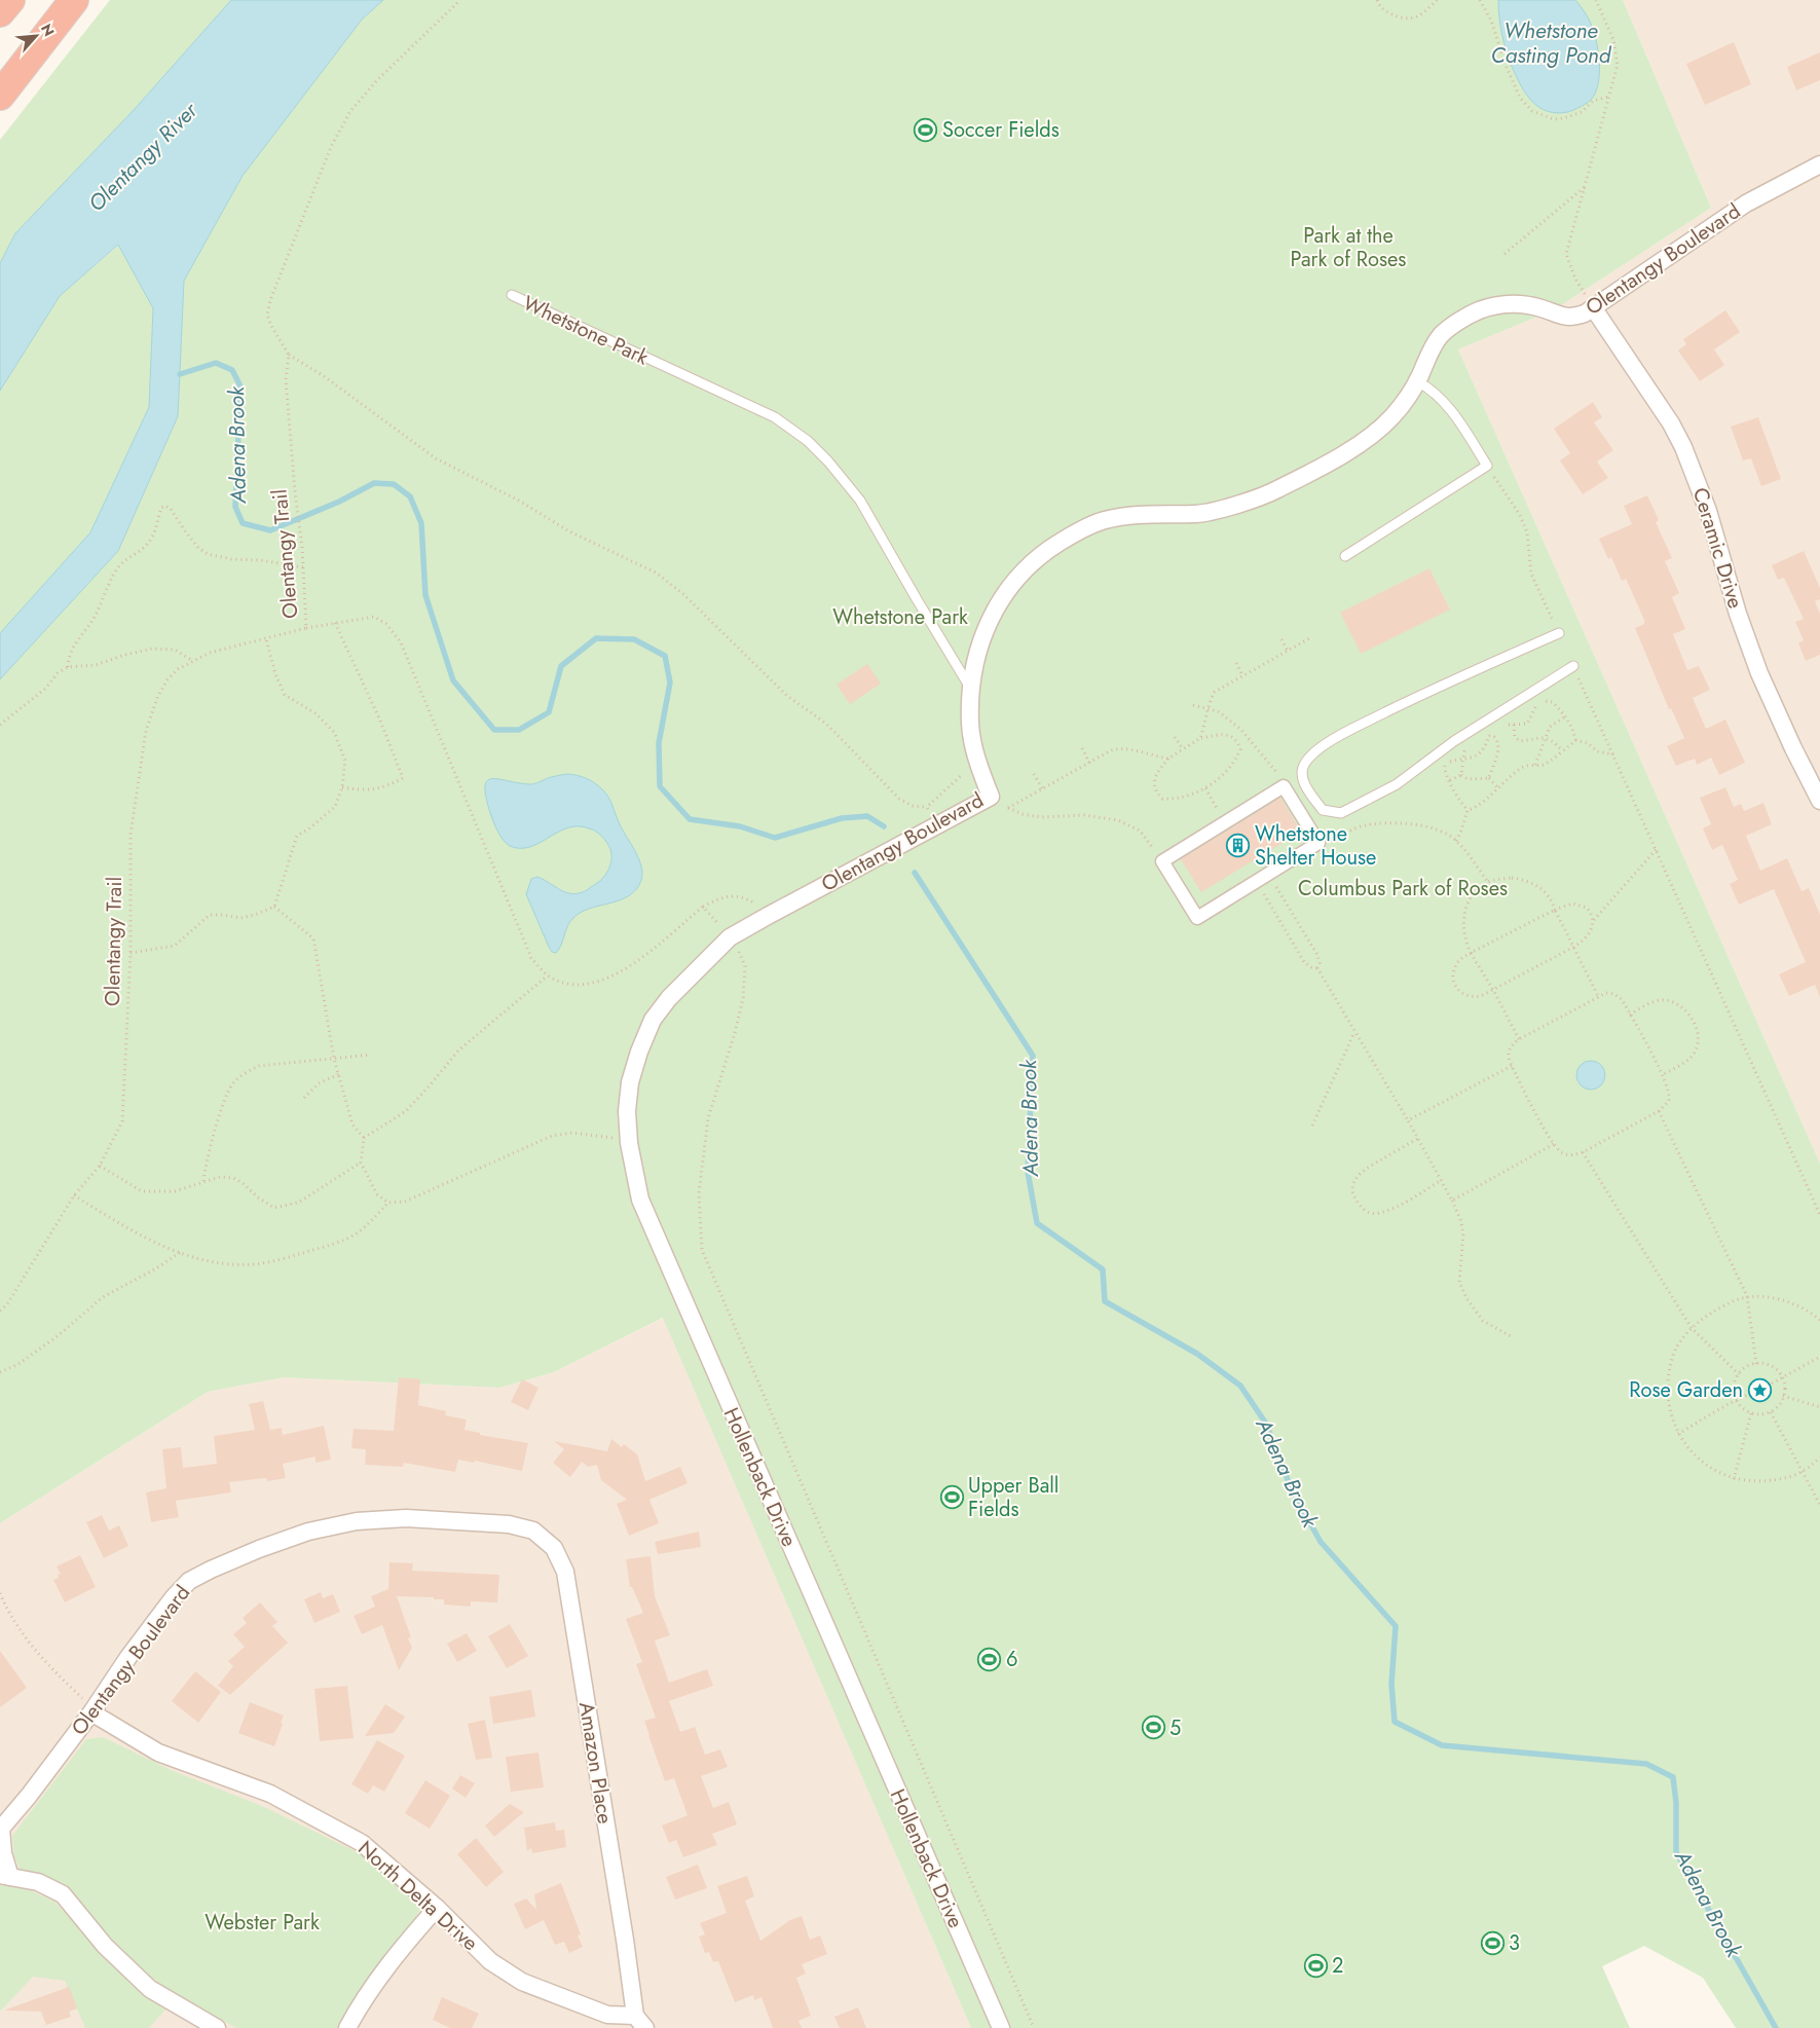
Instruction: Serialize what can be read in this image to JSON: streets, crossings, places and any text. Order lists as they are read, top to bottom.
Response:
{
  "streets": {
    "street": [
      "Olentangy Boulevard",
      "Ceramic Drive",
      "Hollenback Drive",
      "Amazon Place",
      "North Delta Drive"
    ],
    "lane": ["Whetstone Park"],
    "path": ["Olentangy Trail"]
  },
  "crossings": [
    ["Olentangy Boulevard", "Whetstone Park"],
    ["Olentangy Boulevard", "Ceramic Drive"],
    ["Olentangy Boulevard", "Hollenback Drive"],
    ["Olentangy Boulevard", "Amazon Place"],
    ["Olentangy Boulevard", "North Delta Drive"],
    ["Amazon Place", "North Delta Drive"]
  ],
  "water": ["Whetstone Casting Pond", "Olentangy River", "Adena Brook"],
  "parks": [
    "Park at the Park of Roses",
    "Whetstone Park",
    "Columbus Park of Roses",
    "Webster Park"
  ],
  "places": {
    "sports": [
      "Soccer Fields",
      "Upper Ball Fields",
      "6",
      "5",
      "3",
      "2"
    ],
    "building": ["Whetstone Shelter House"],
    "place": ["Rose Garden"]
  },
  "north": "top right"
}
